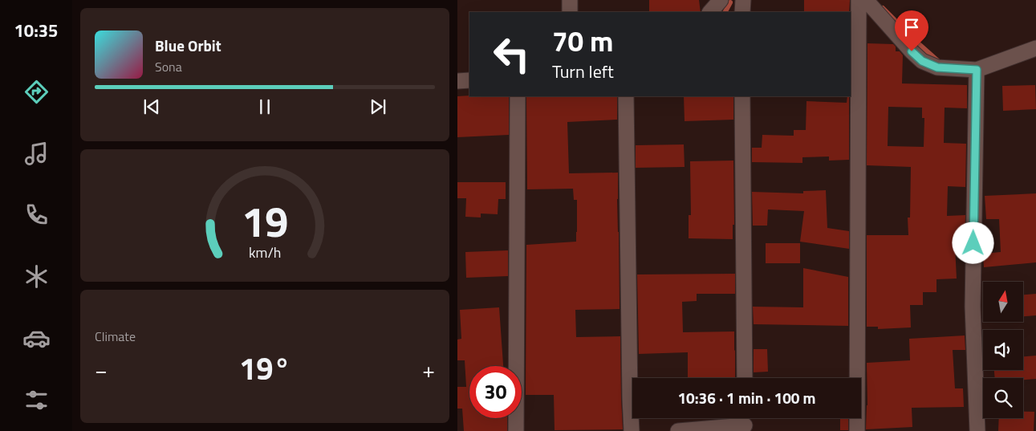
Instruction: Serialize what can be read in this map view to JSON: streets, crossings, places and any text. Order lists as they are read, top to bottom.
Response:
{
  "north": "top",
  "page": {
    "tabs": "10:35",
    "turn": ["70 m", "Turn left"],
    "song": ["Blue Orbit", "Sona"],
    "tile": "Climate",
    "heat": ["−", "19°", "+"],
    "limit": "30",
    "trip": "10:36 · 1 min · 100 m",
    "gauge": ["19", "km/h"]
  }
}
